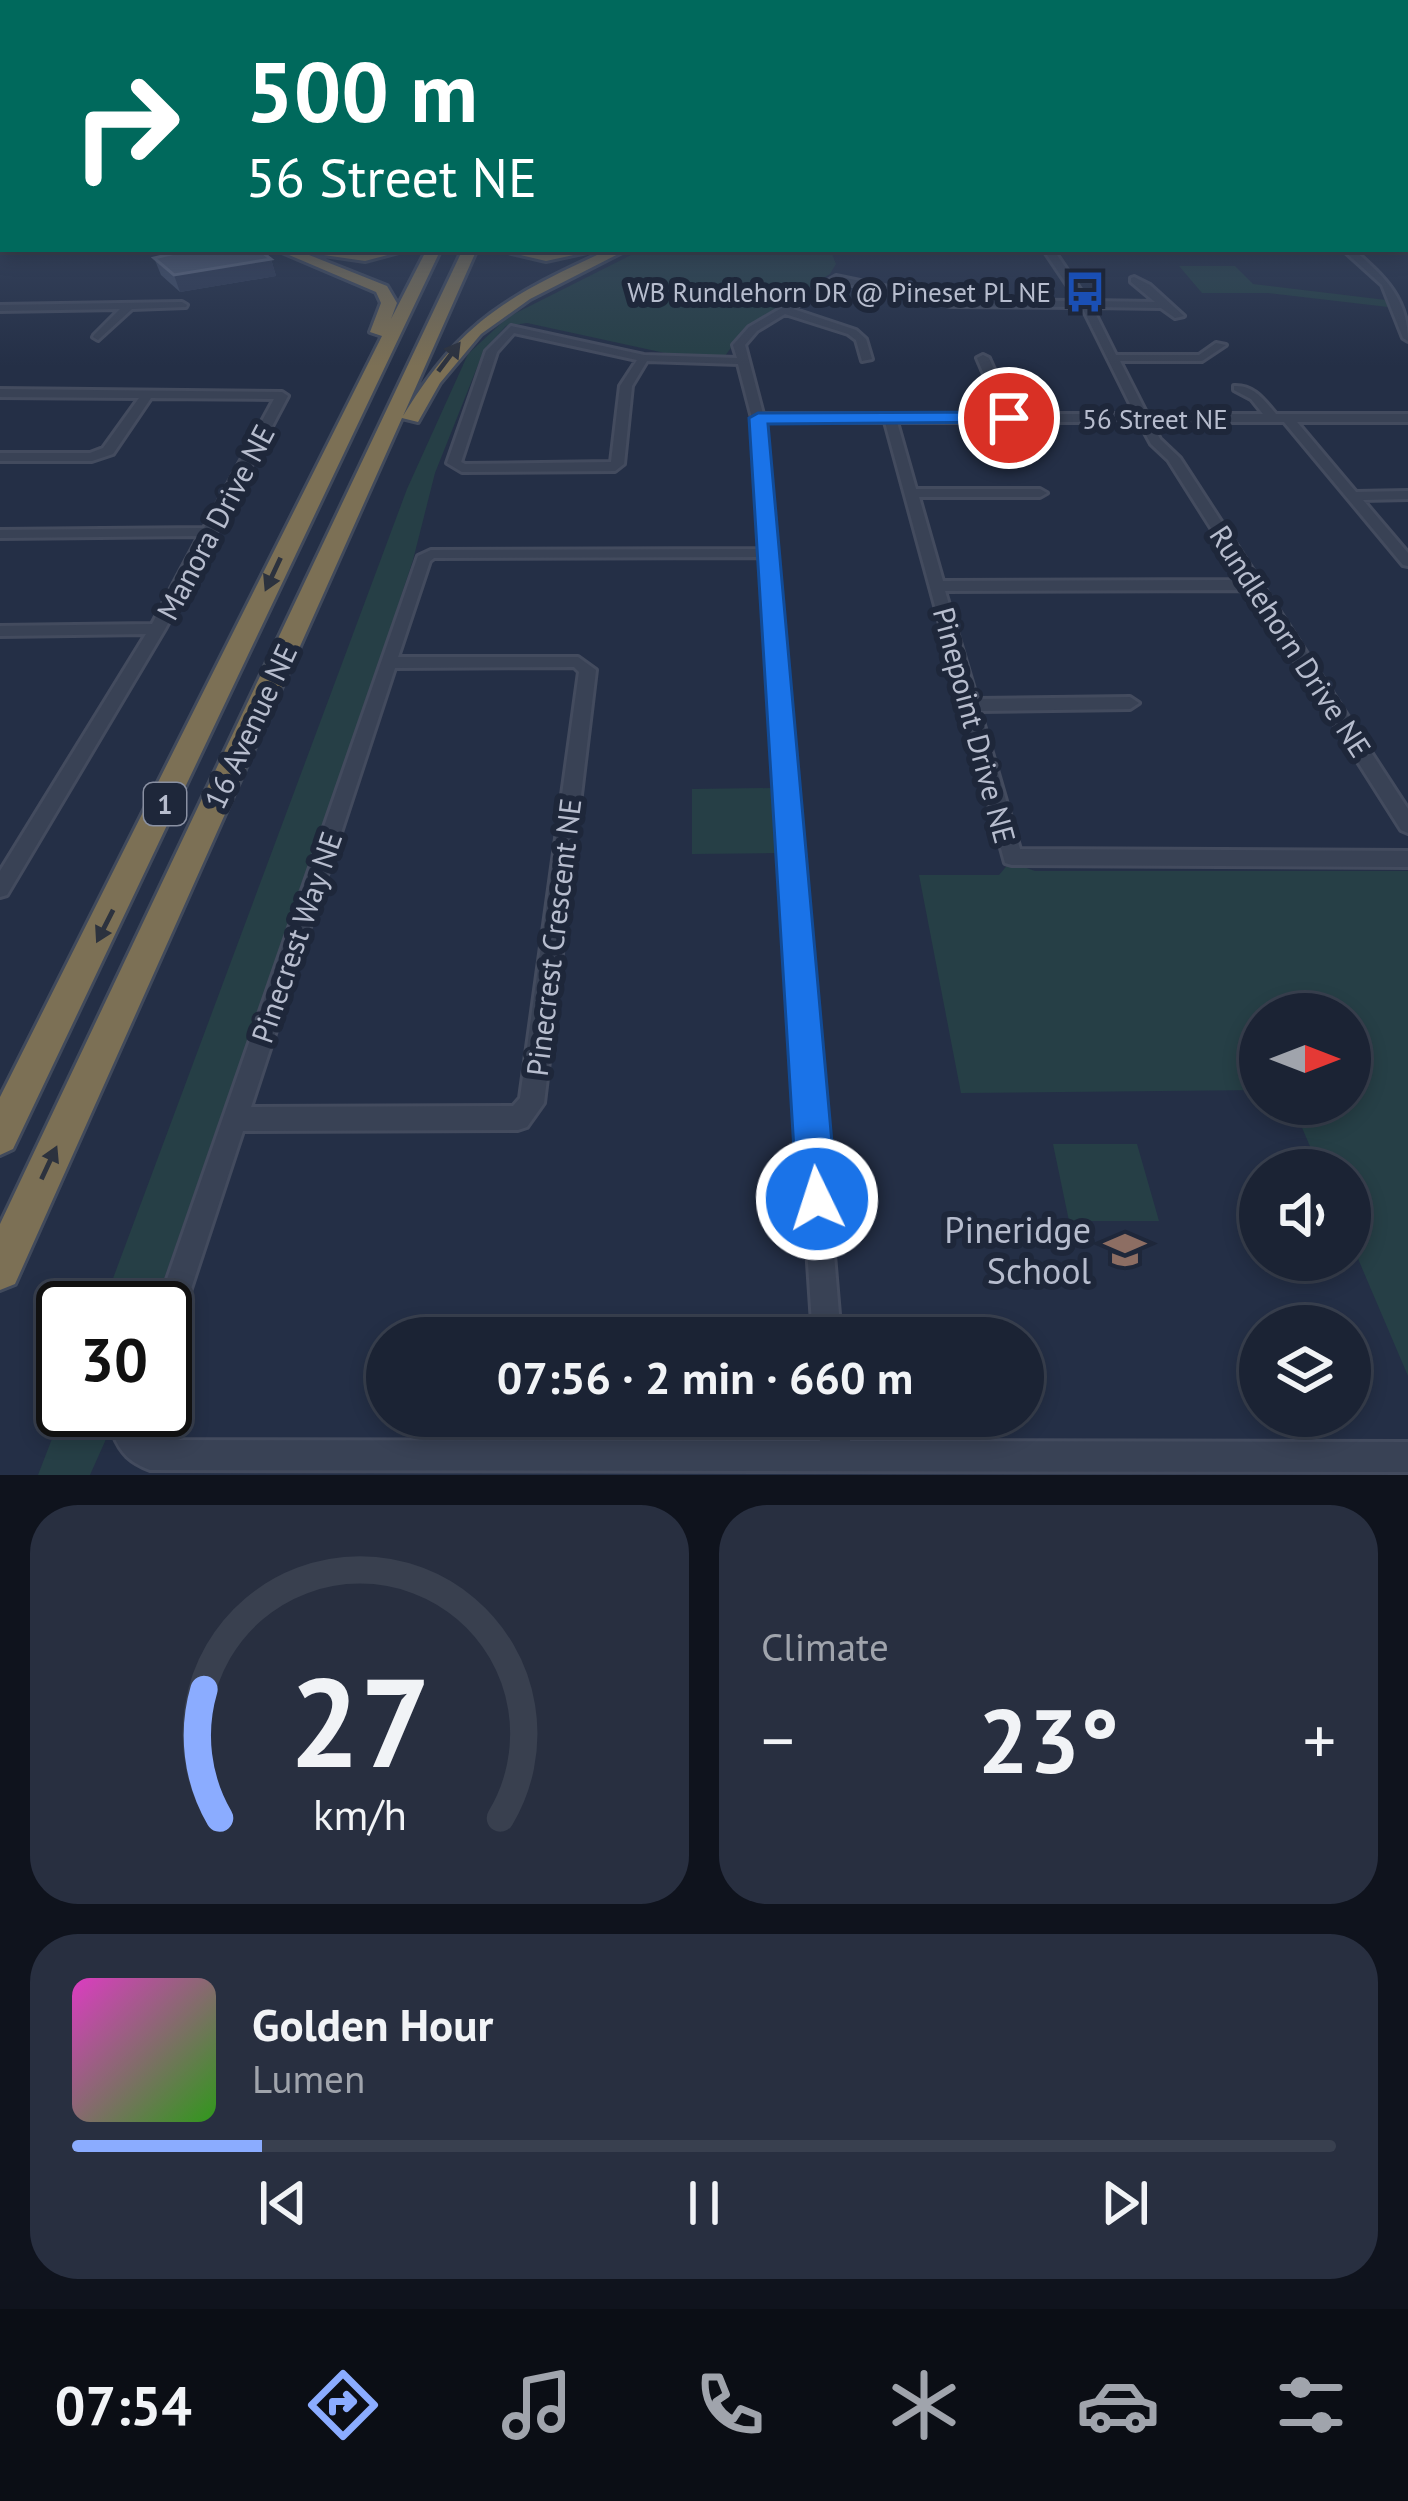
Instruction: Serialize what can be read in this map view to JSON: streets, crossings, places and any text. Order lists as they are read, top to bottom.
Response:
{
  "streets": {
    "highway": ["16 Avenue NE", "1"],
    "street": [
      "56 Street NE",
      "Manora Drive NE",
      "Rundlehorn Drive NE",
      "Pinepoint Drive NE",
      "Pinecrest Way NE",
      "Pinecrest Crescent NE"
    ]
  },
  "crossings": [
    ["56 Street NE", "Rundlehorn Drive NE"],
    ["56 Street NE", "Pinepoint Drive NE"],
    ["Pinecrest Way NE", "Pinecrest Crescent NE"]
  ],
  "places": {
    "bus stop": ["WB Rundlehorn DR @ Pineset PL NE"],
    "school or university": ["Pineridge School"]
  },
  "north": "right",
  "page": {
    "turn": ["500 m", "56 Street NE"],
    "limit": "30",
    "trip": "07:56 · 2 min · 660 m",
    "tile": "Climate",
    "heat": ["−", "23°", "+"],
    "song": ["Golden Hour", "Lumen"],
    "tabs": "07:54",
    "gauge": ["27", "km/h"]
  }
}
